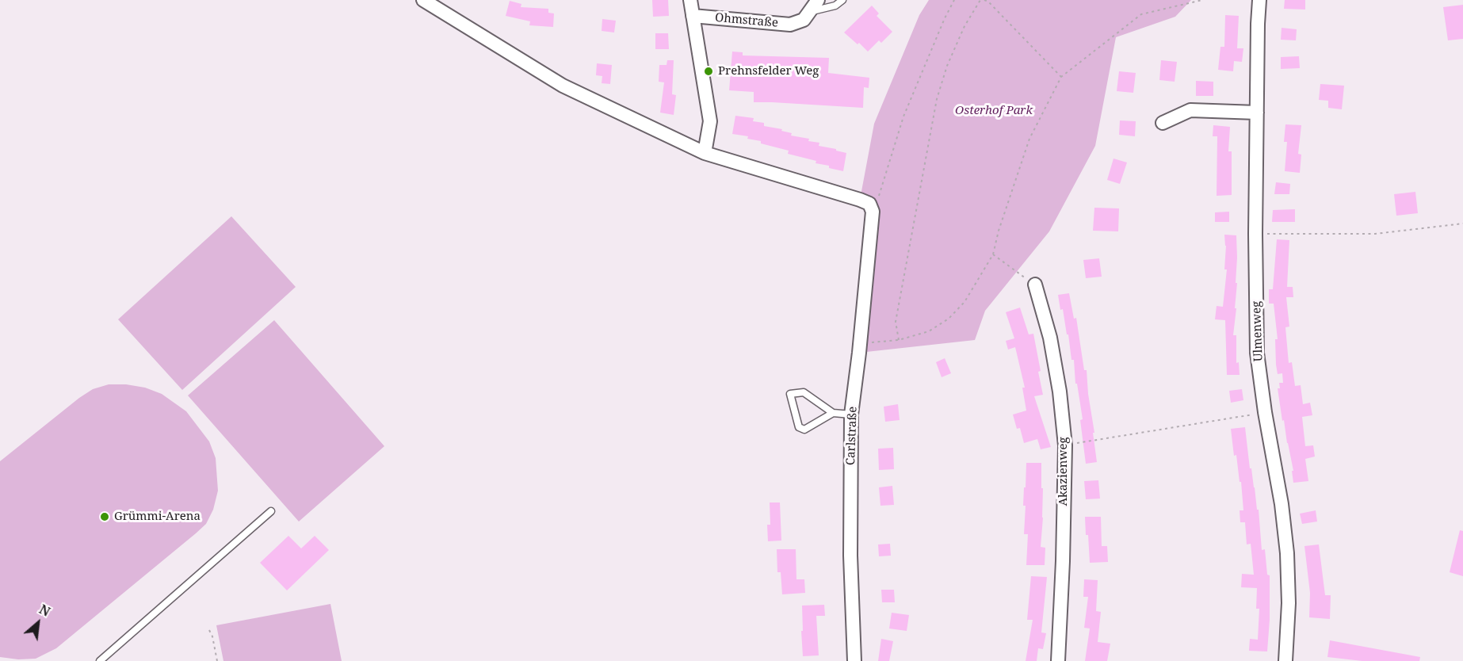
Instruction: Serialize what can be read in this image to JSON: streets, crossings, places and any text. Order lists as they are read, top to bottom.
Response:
{
  "streets": {
    "street": [
      "Ohmstraße",
      "Ulmenweg",
      "Carlstraße",
      "Akazienweg"
    ]
  },
  "parks": ["Osterhof Park"],
  "places": ["Prehnsfelder Weg", "Grümmi-Arena"],
  "north": "top right"
}
